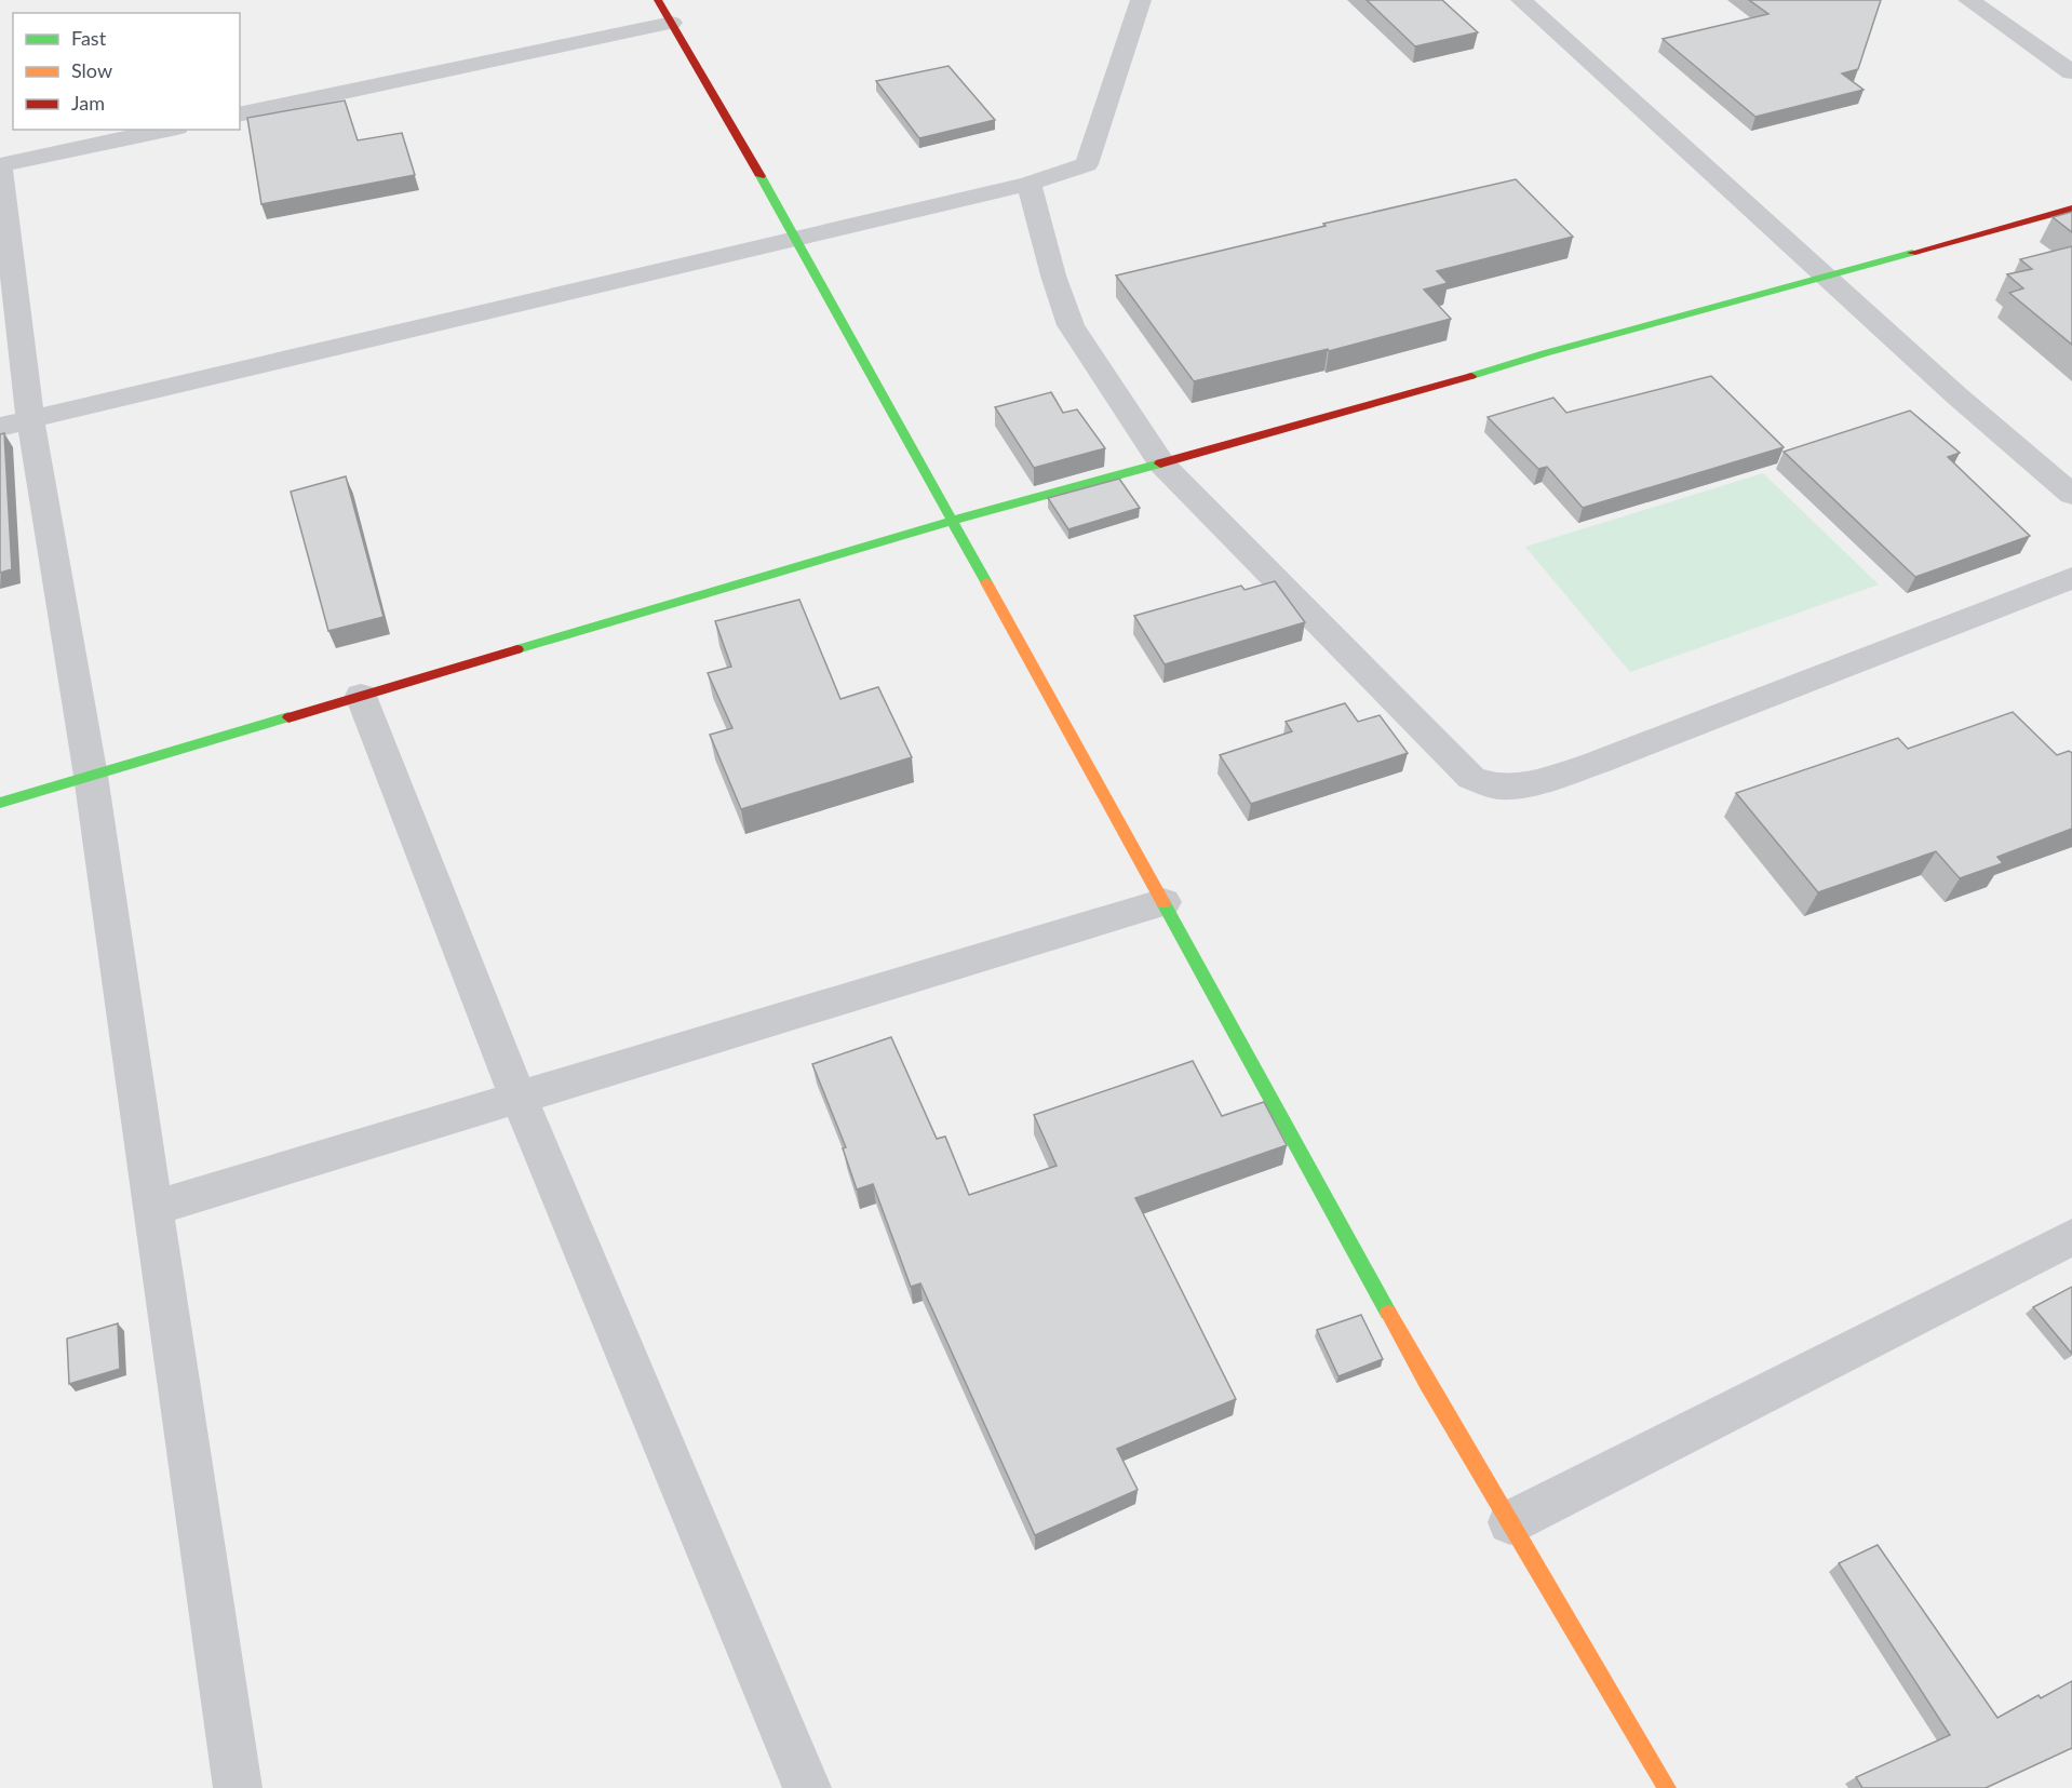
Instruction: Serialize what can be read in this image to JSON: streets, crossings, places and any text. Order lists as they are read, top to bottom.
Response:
{
  "legend": ["Fast", "Slow", "Jam"]
}
